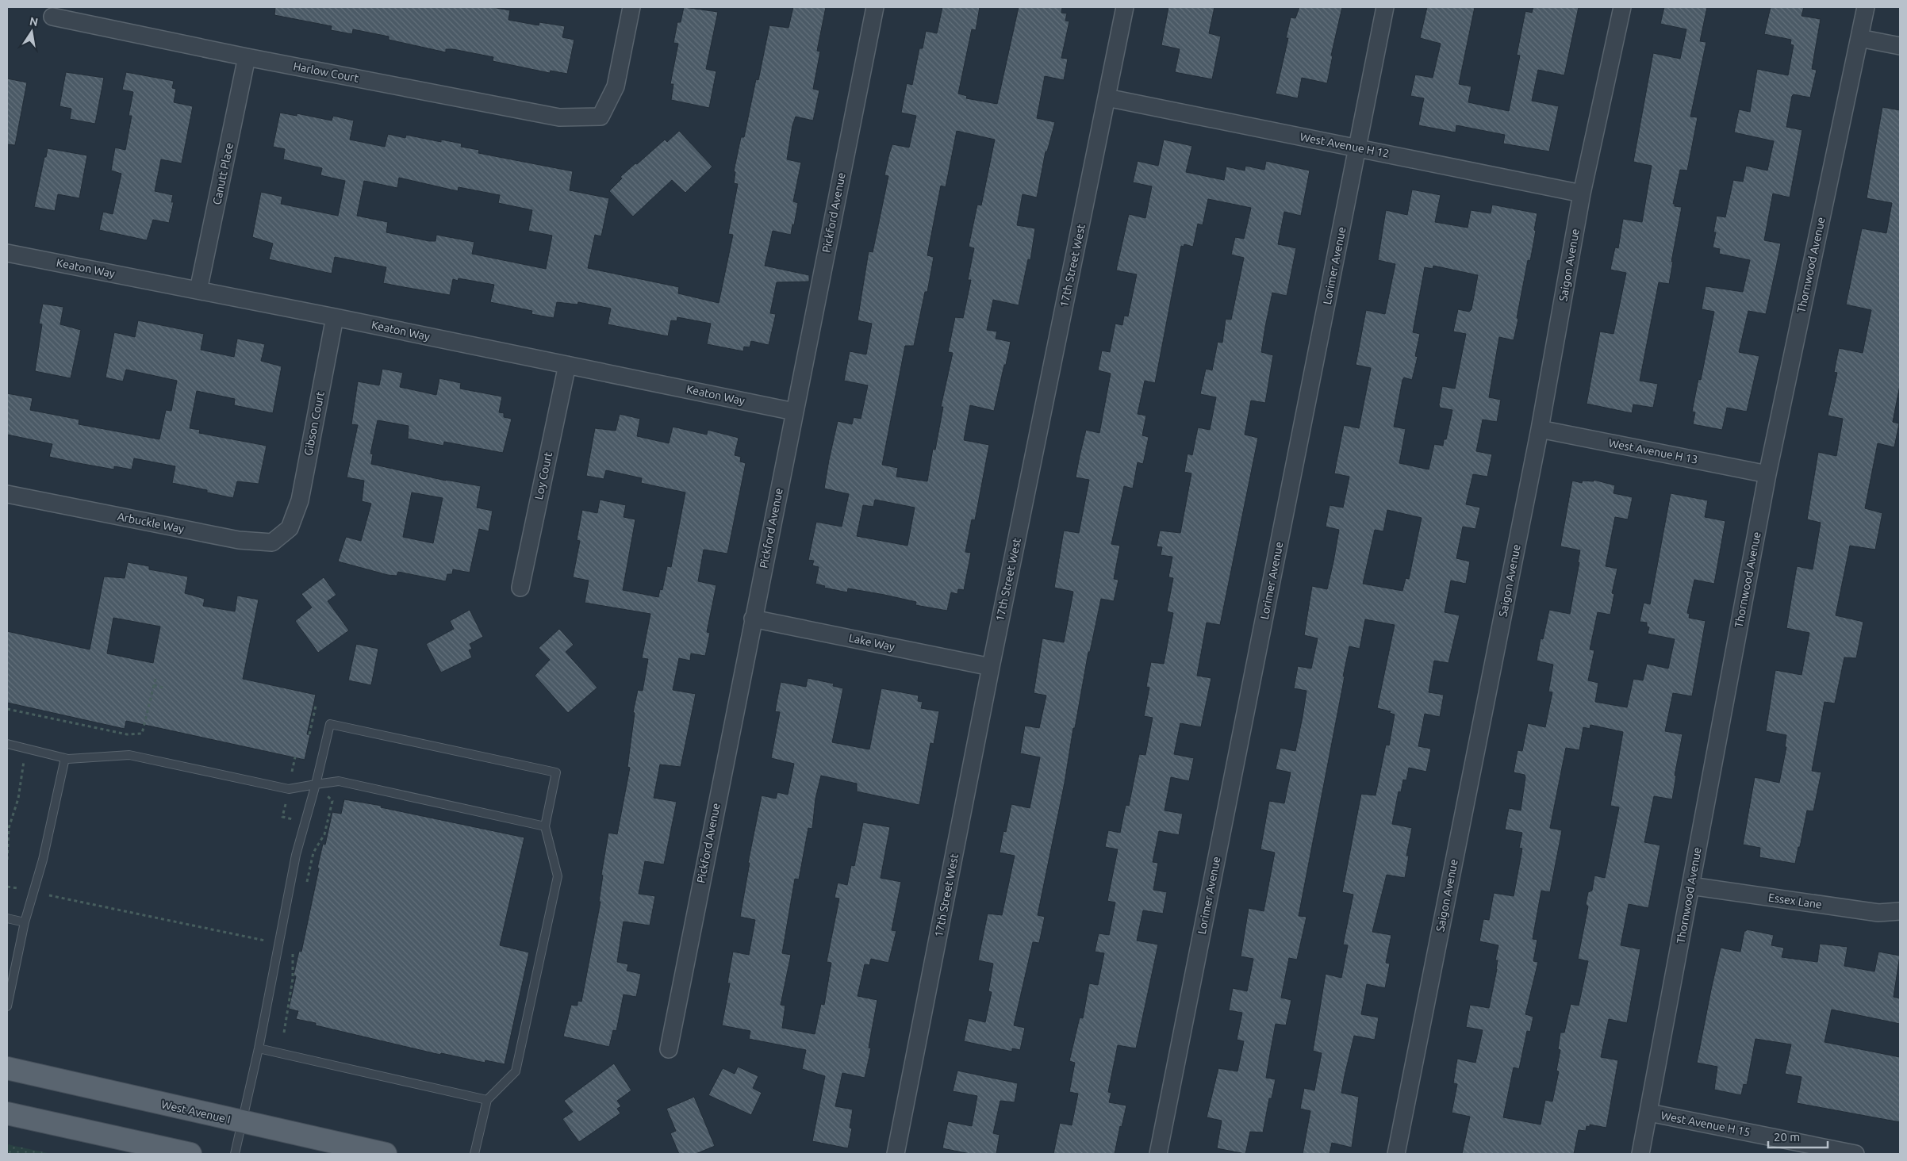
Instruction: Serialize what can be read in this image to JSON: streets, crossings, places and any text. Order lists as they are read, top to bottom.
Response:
{
  "streets": {
    "main road": ["West Avenue I"],
    "street": [
      "Harlow Court",
      "West Avenue H 12",
      "Canutt Place",
      "Pickford Avenue",
      "Saigon Avenue",
      "Thornwood Avenue",
      "17th Street West",
      "Lorimer Avenue",
      "Keaton Way",
      "Gibson Court",
      "West Avenue H 13",
      "Loy Court",
      "Arbuckle Way",
      "Lake Way",
      "Essex Lane",
      "West Avenue H 15"
    ]
  },
  "crossings": [
    ["Harlow Court", "Canutt Place"],
    ["West Avenue H 12", "Saigon Avenue"],
    ["West Avenue H 12", "17th Street West"],
    ["West Avenue H 12", "Lorimer Avenue"],
    ["Canutt Place", "Keaton Way"],
    ["Pickford Avenue", "Keaton Way"],
    ["Pickford Avenue", "Lake Way"],
    ["Saigon Avenue", "West Avenue H 13"],
    ["Thornwood Avenue", "West Avenue H 13"],
    ["Thornwood Avenue", "Essex Lane"],
    ["Thornwood Avenue", "West Avenue H 15"],
    ["17th Street West", "Lake Way"],
    ["Keaton Way", "Gibson Court"],
    ["Keaton Way", "Loy Court"],
    ["Gibson Court", "Arbuckle Way"]
  ],
  "scale_bar": "20 m",
  "north": "top"
}
